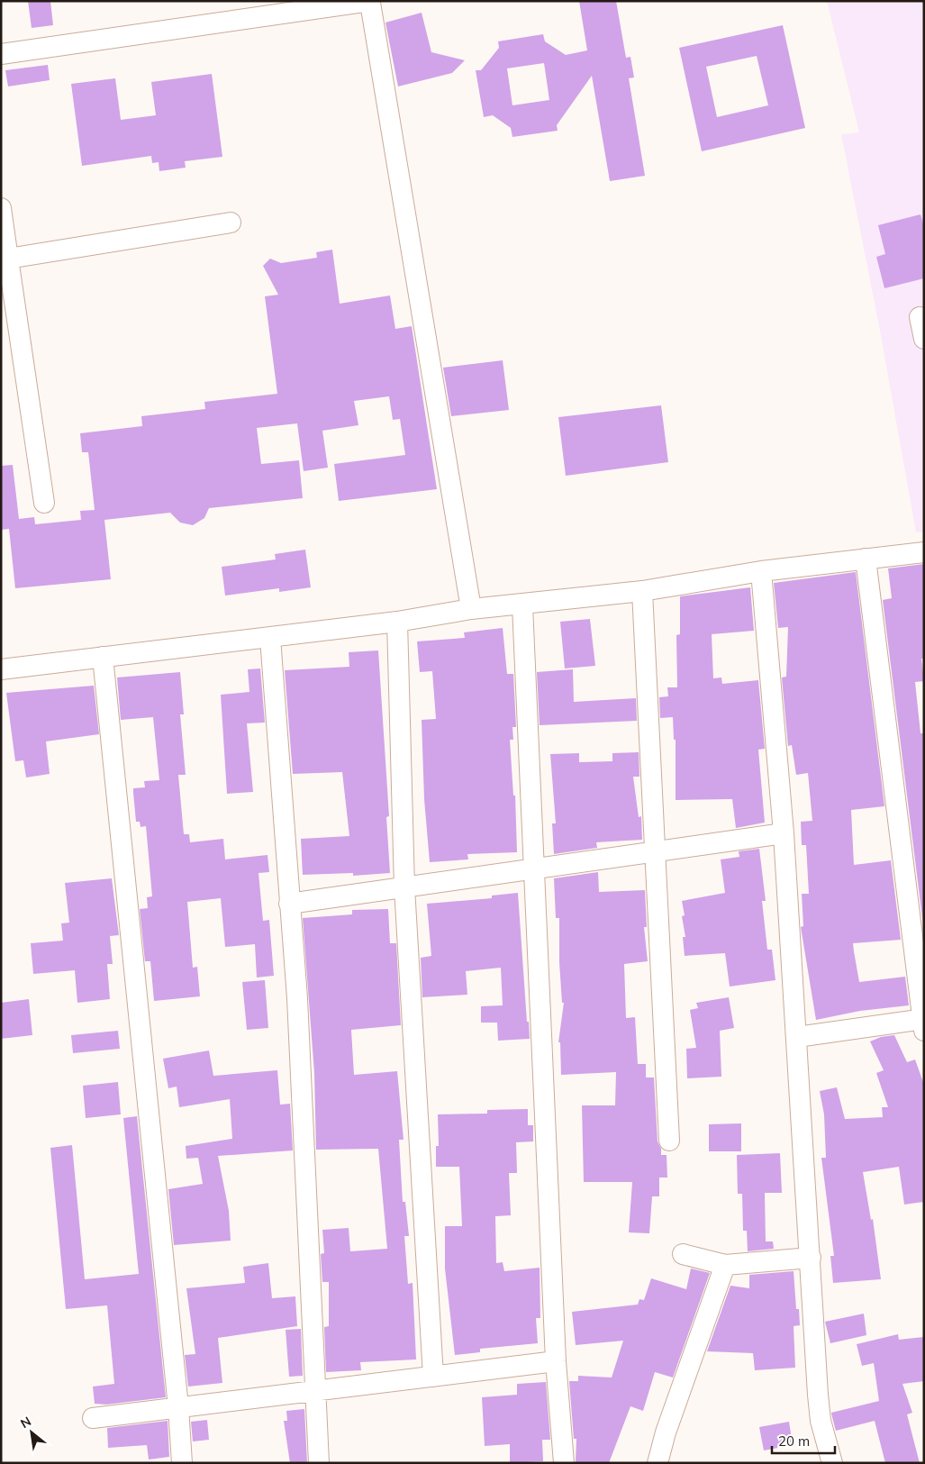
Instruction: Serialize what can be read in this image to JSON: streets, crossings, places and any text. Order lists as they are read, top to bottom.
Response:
{
  "scale_bar": "20 m",
  "north": "top left"
}
